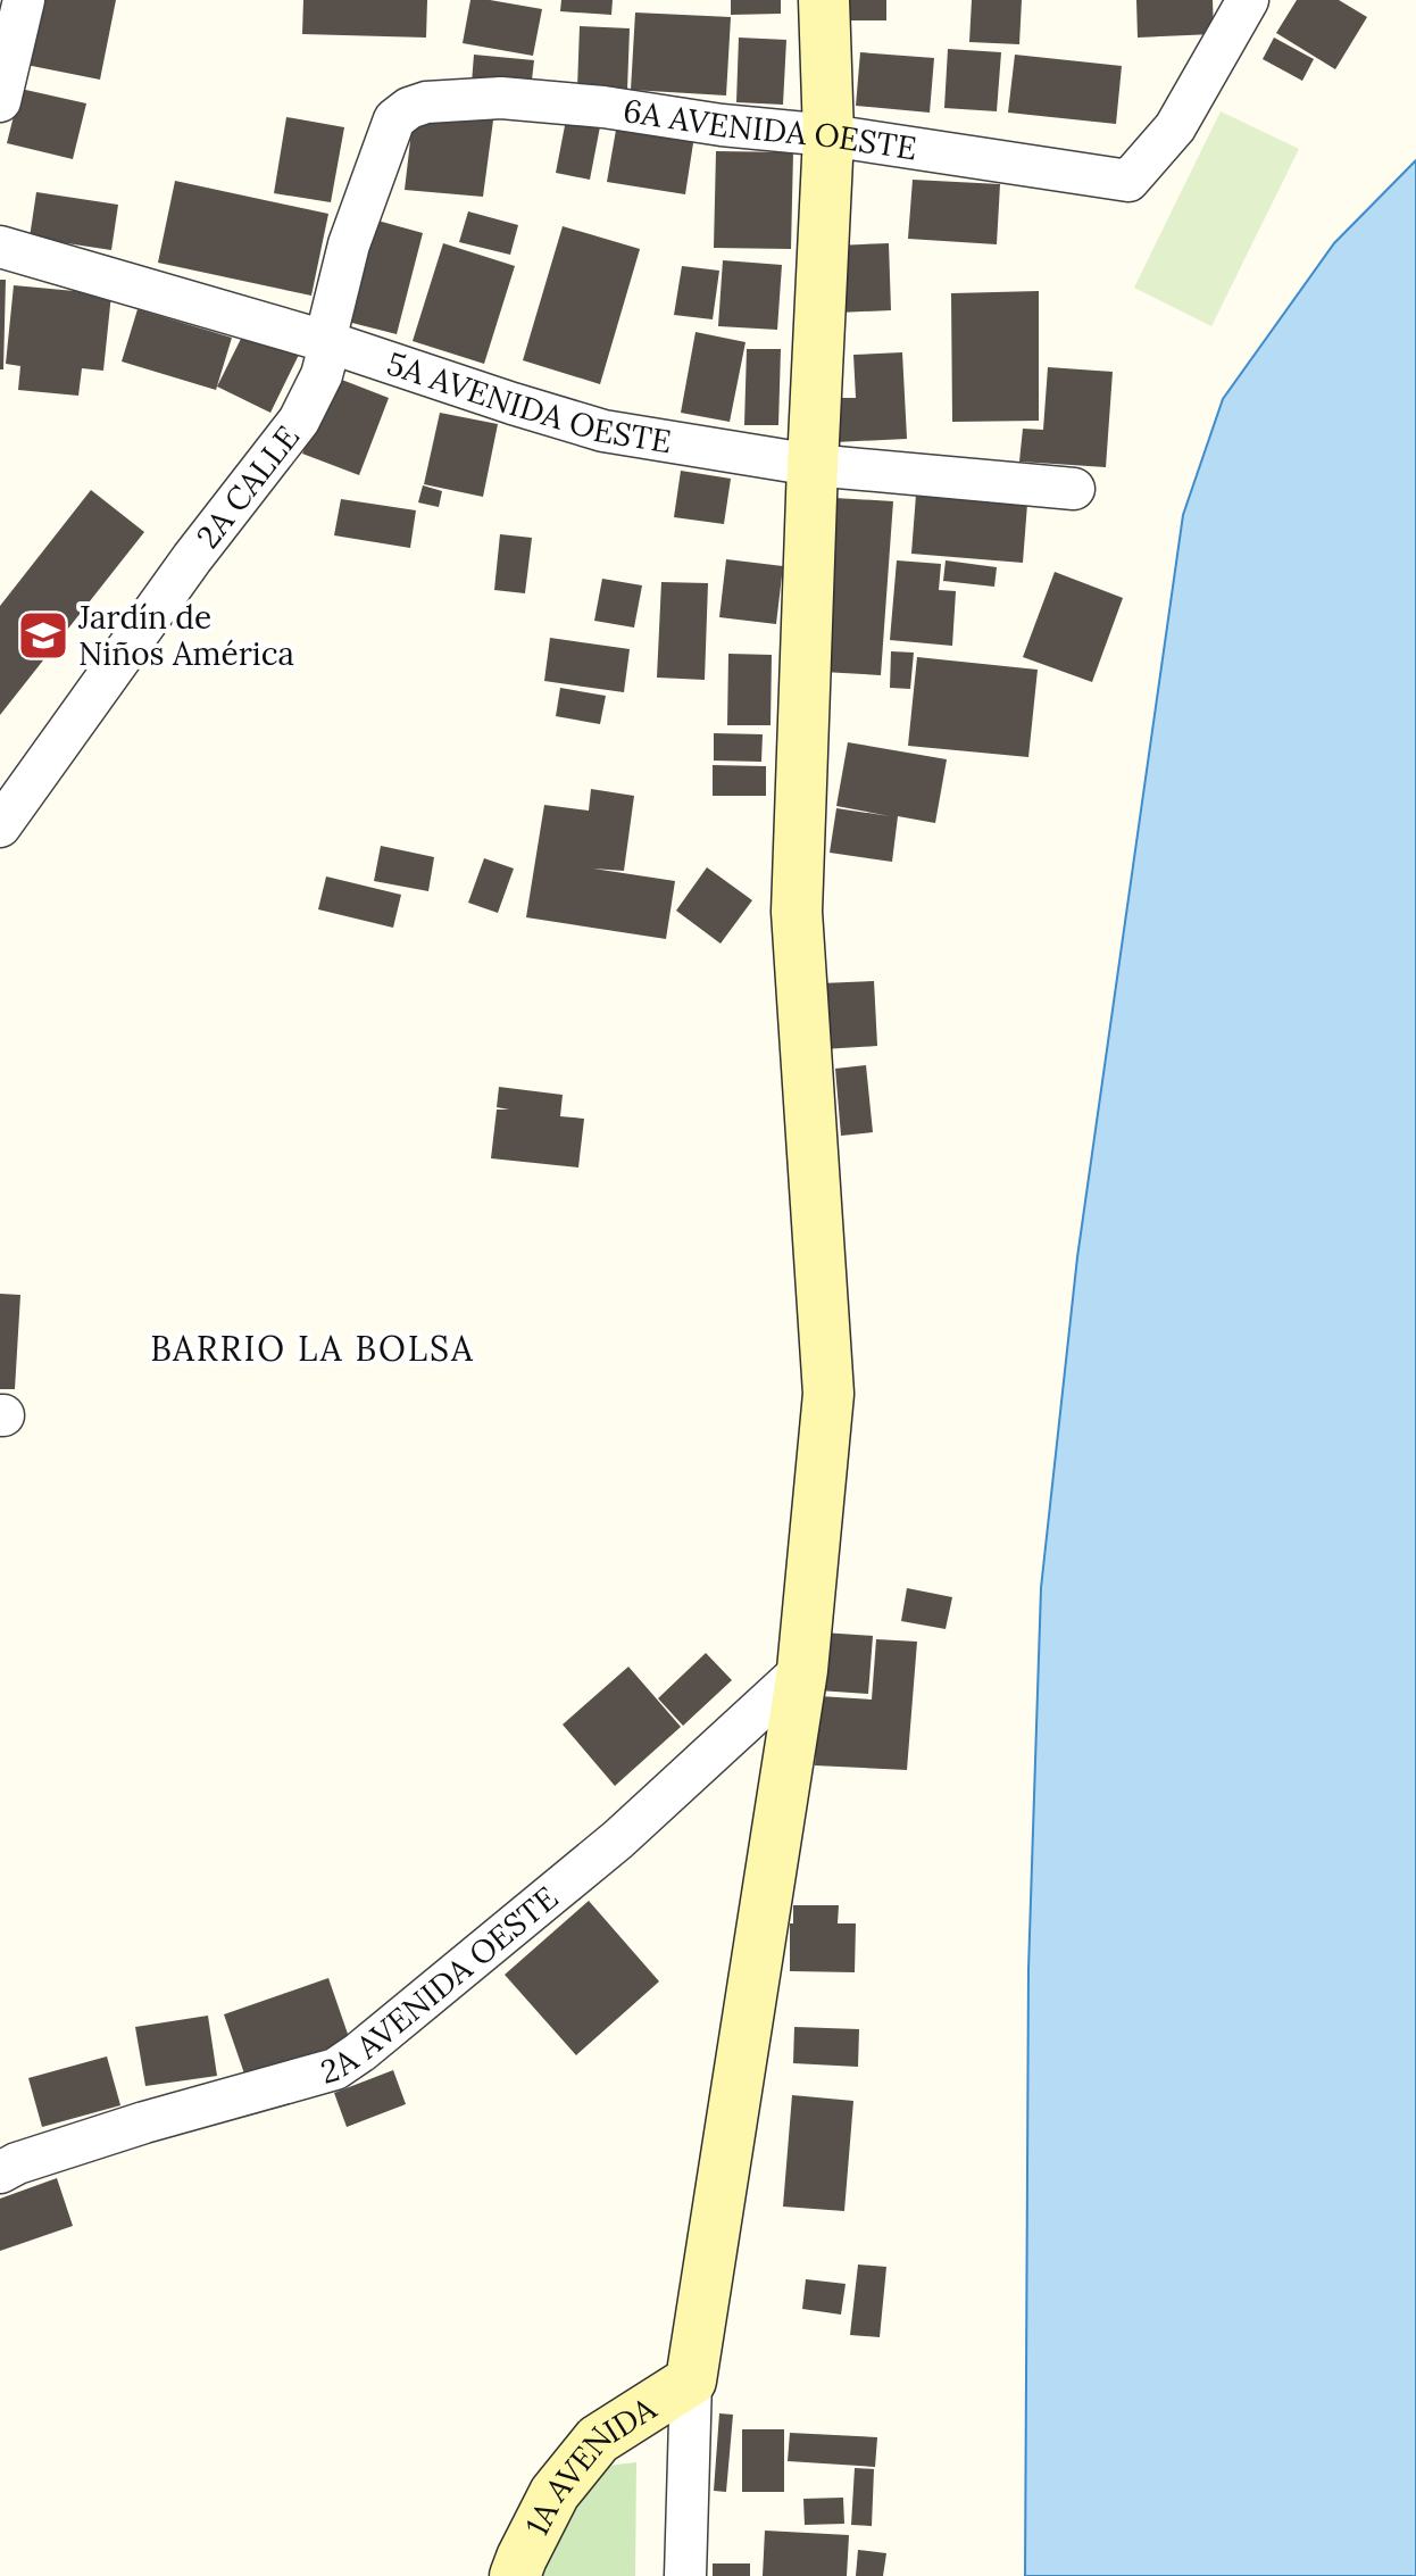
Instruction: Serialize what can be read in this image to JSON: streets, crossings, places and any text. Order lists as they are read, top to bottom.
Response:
{
  "streets": {
    "street": [
      "6A AVENIDA OESTE",
      "5A AVENIDA OESTE",
      "2A CALLE",
      "2A AVENIDA OESTE",
      "1A AVENIDA"
    ]
  },
  "crossings": [
    ["6A AVENIDA OESTE", "2A CALLE"],
    ["5A AVENIDA OESTE", "2A CALLE"]
  ],
  "districts": ["BARRIO LA BOLSA"],
  "places": {
    "school or university": ["Jardín de Niños América"]
  }
}
